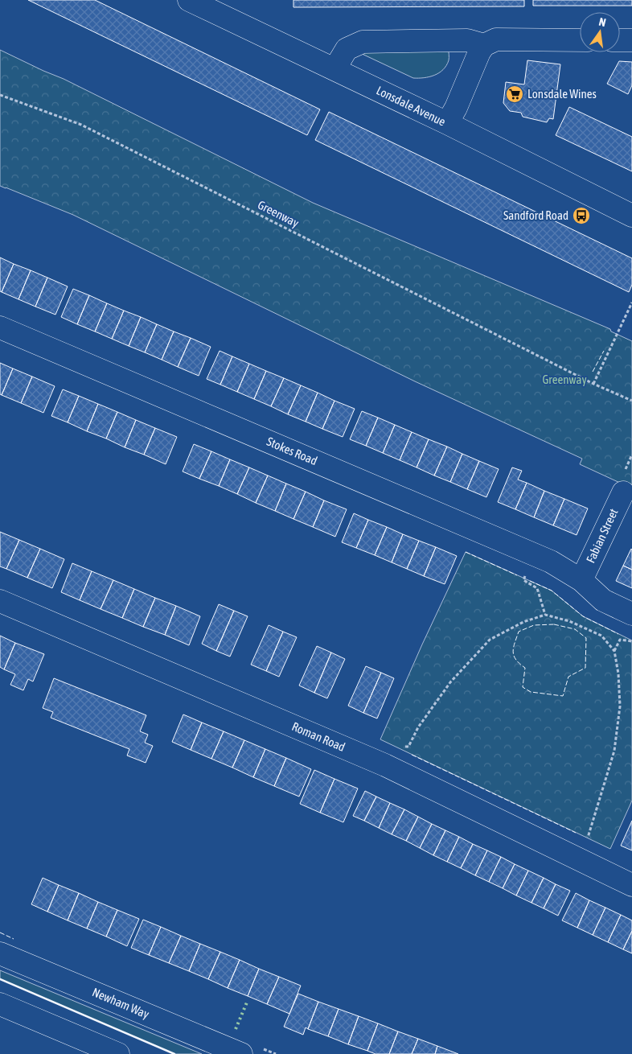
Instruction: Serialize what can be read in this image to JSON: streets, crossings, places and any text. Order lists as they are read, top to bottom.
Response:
{
  "streets": {
    "main road": [
      "Lonsdale Avenue",
      "Stokes Road",
      "Fabian Street",
      "Roman Road",
      "Newham Way"
    ],
    "path": ["Greenway"]
  },
  "crossings": [
    ["Stokes Road", "Fabian Street"]
  ],
  "parks": ["Greenway"],
  "places": {
    "supermarket": ["Lonsdale Wines"],
    "bus stop": ["Sandford Road"]
  },
  "north": "top"
}
